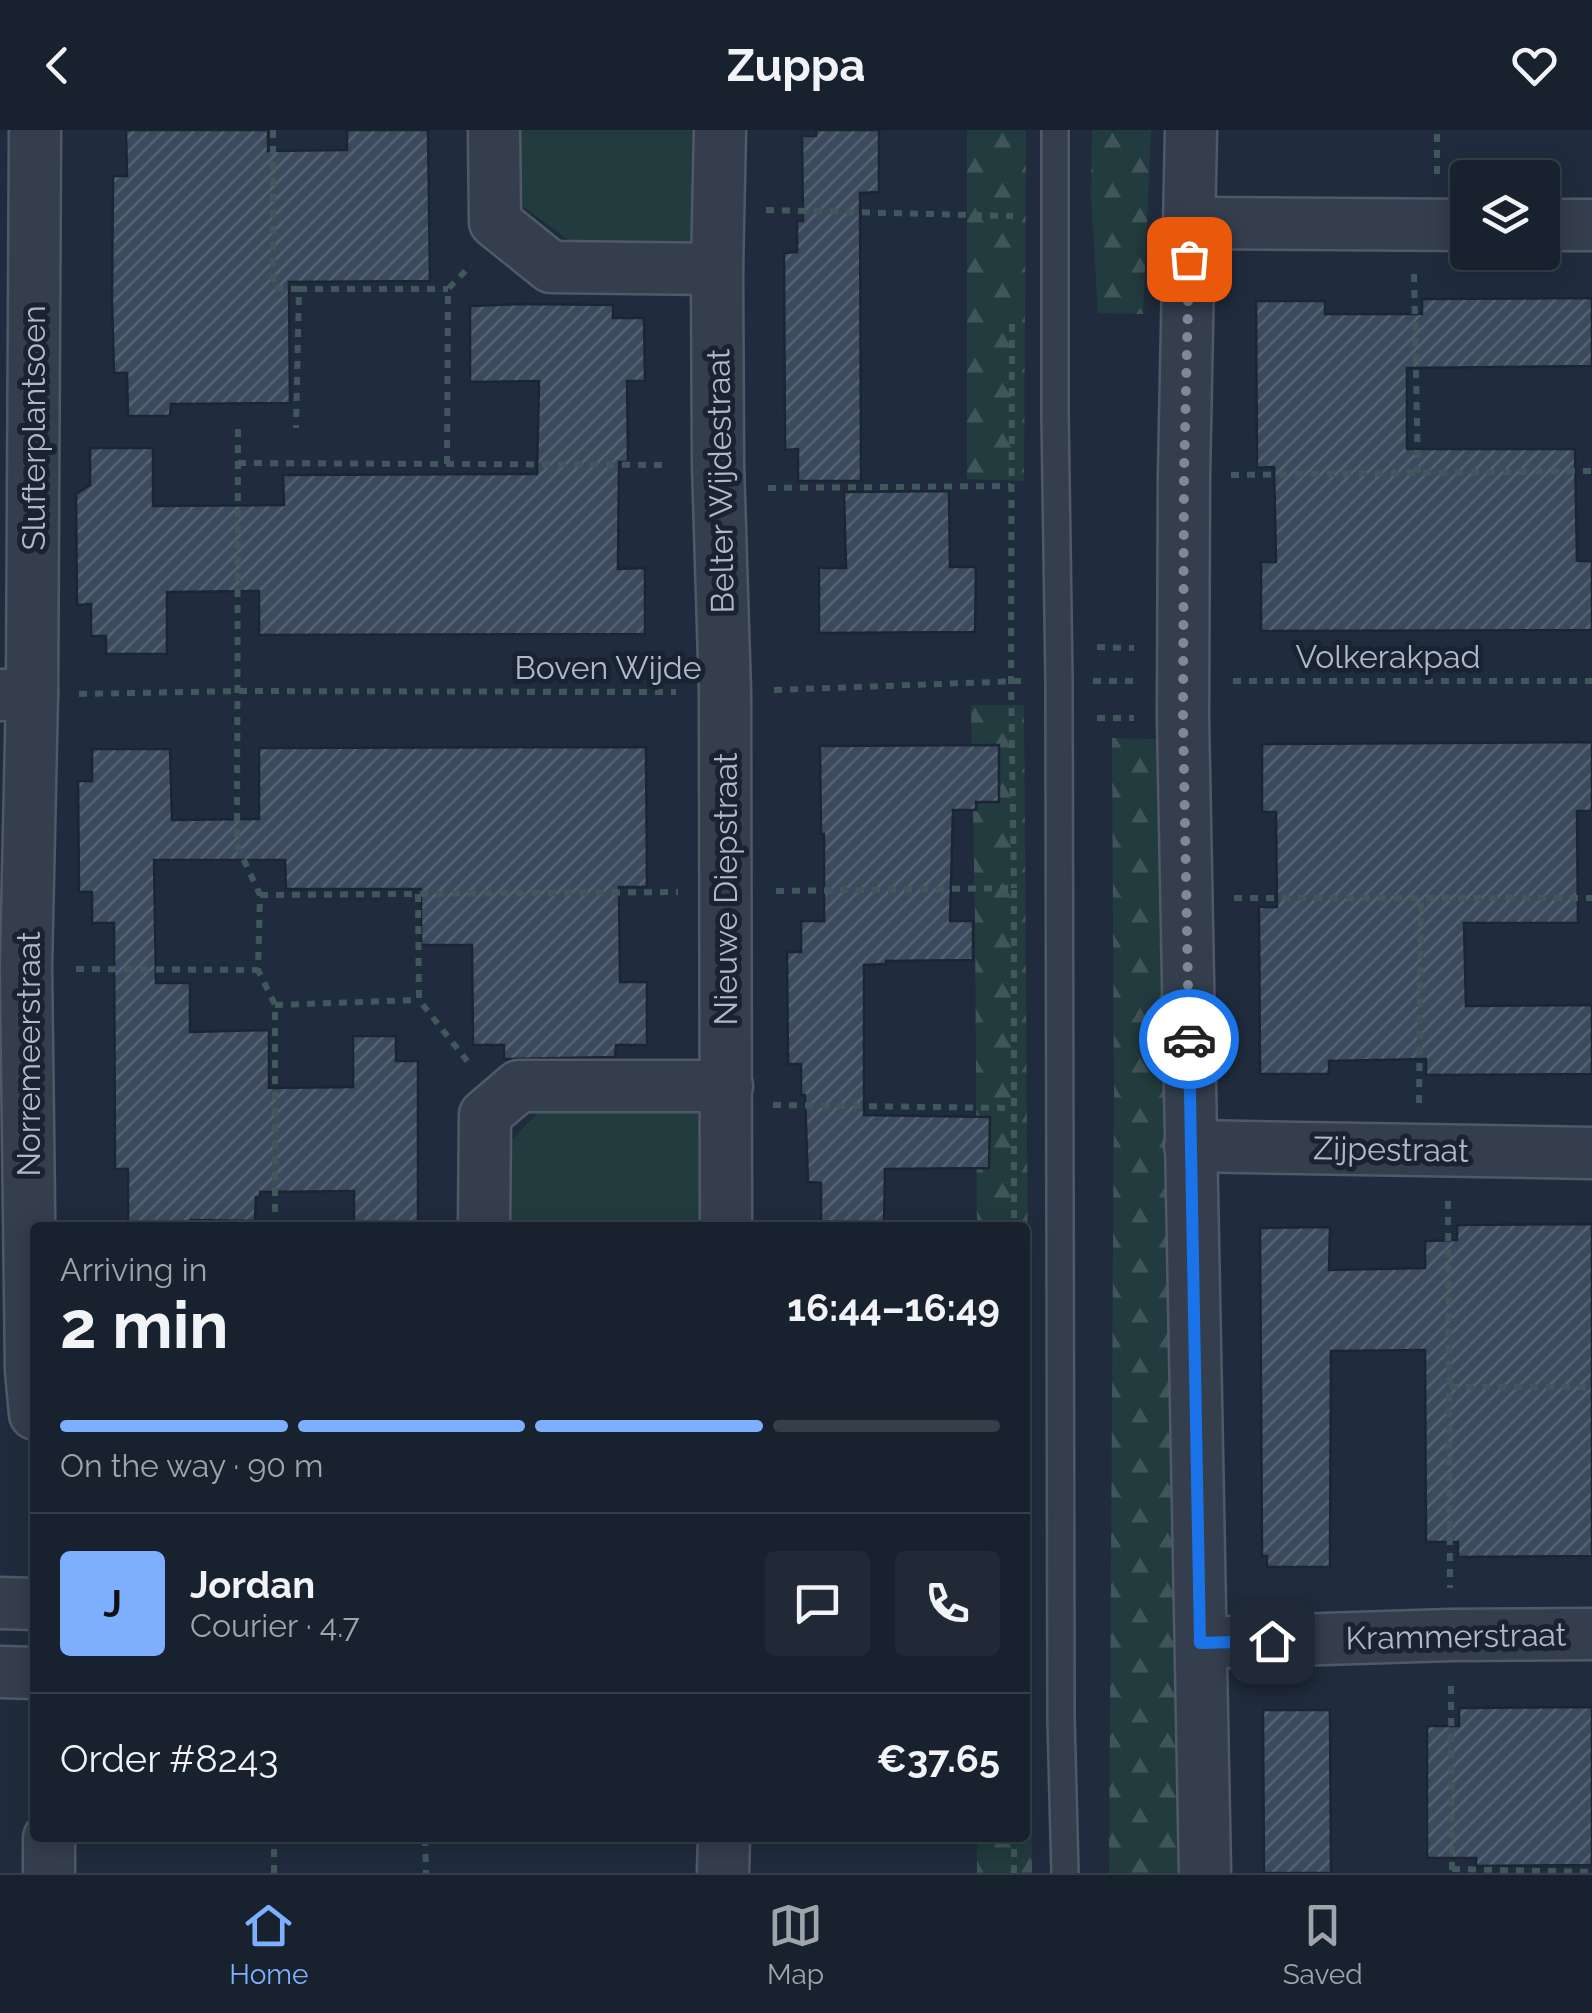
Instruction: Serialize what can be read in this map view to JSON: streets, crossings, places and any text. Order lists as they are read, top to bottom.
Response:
{
  "streets": {
    "street": [
      "Slufterplantsoen",
      "Belter Wijdestraat",
      "Nieuwe Diepstraat",
      "Norremeerstraat",
      "Zijpestraat",
      "Krammerstraat"
    ],
    "path": ["Volkerakpad", "Boven Wijde"]
  },
  "crossings": [
    ["Slufterplantsoen", "Boven Wijde"],
    ["Slufterplantsoen", "Norremeerstraat"],
    ["Belter Wijdestraat", "Boven Wijde"],
    ["Belter Wijdestraat", "Nieuwe Diepstraat"],
    ["Volkerakpad", "Boven Wijde"],
    ["Boven Wijde", "Nieuwe Diepstraat"],
    ["Boven Wijde", "Norremeerstraat"]
  ],
  "page": {
    "header": "Zuppa",
    "heading": ["2 min", "Arriving in", "16:44–16:49"],
    "panel": [
      "Jordan",
      "Courier · 4.7",
      "Order #8243",
      "€37.65"
    ],
    "bar": "On the way · 90 m",
    "round": "J",
    "tabs": ["Home", "Map", "Saved"]
  }
}
